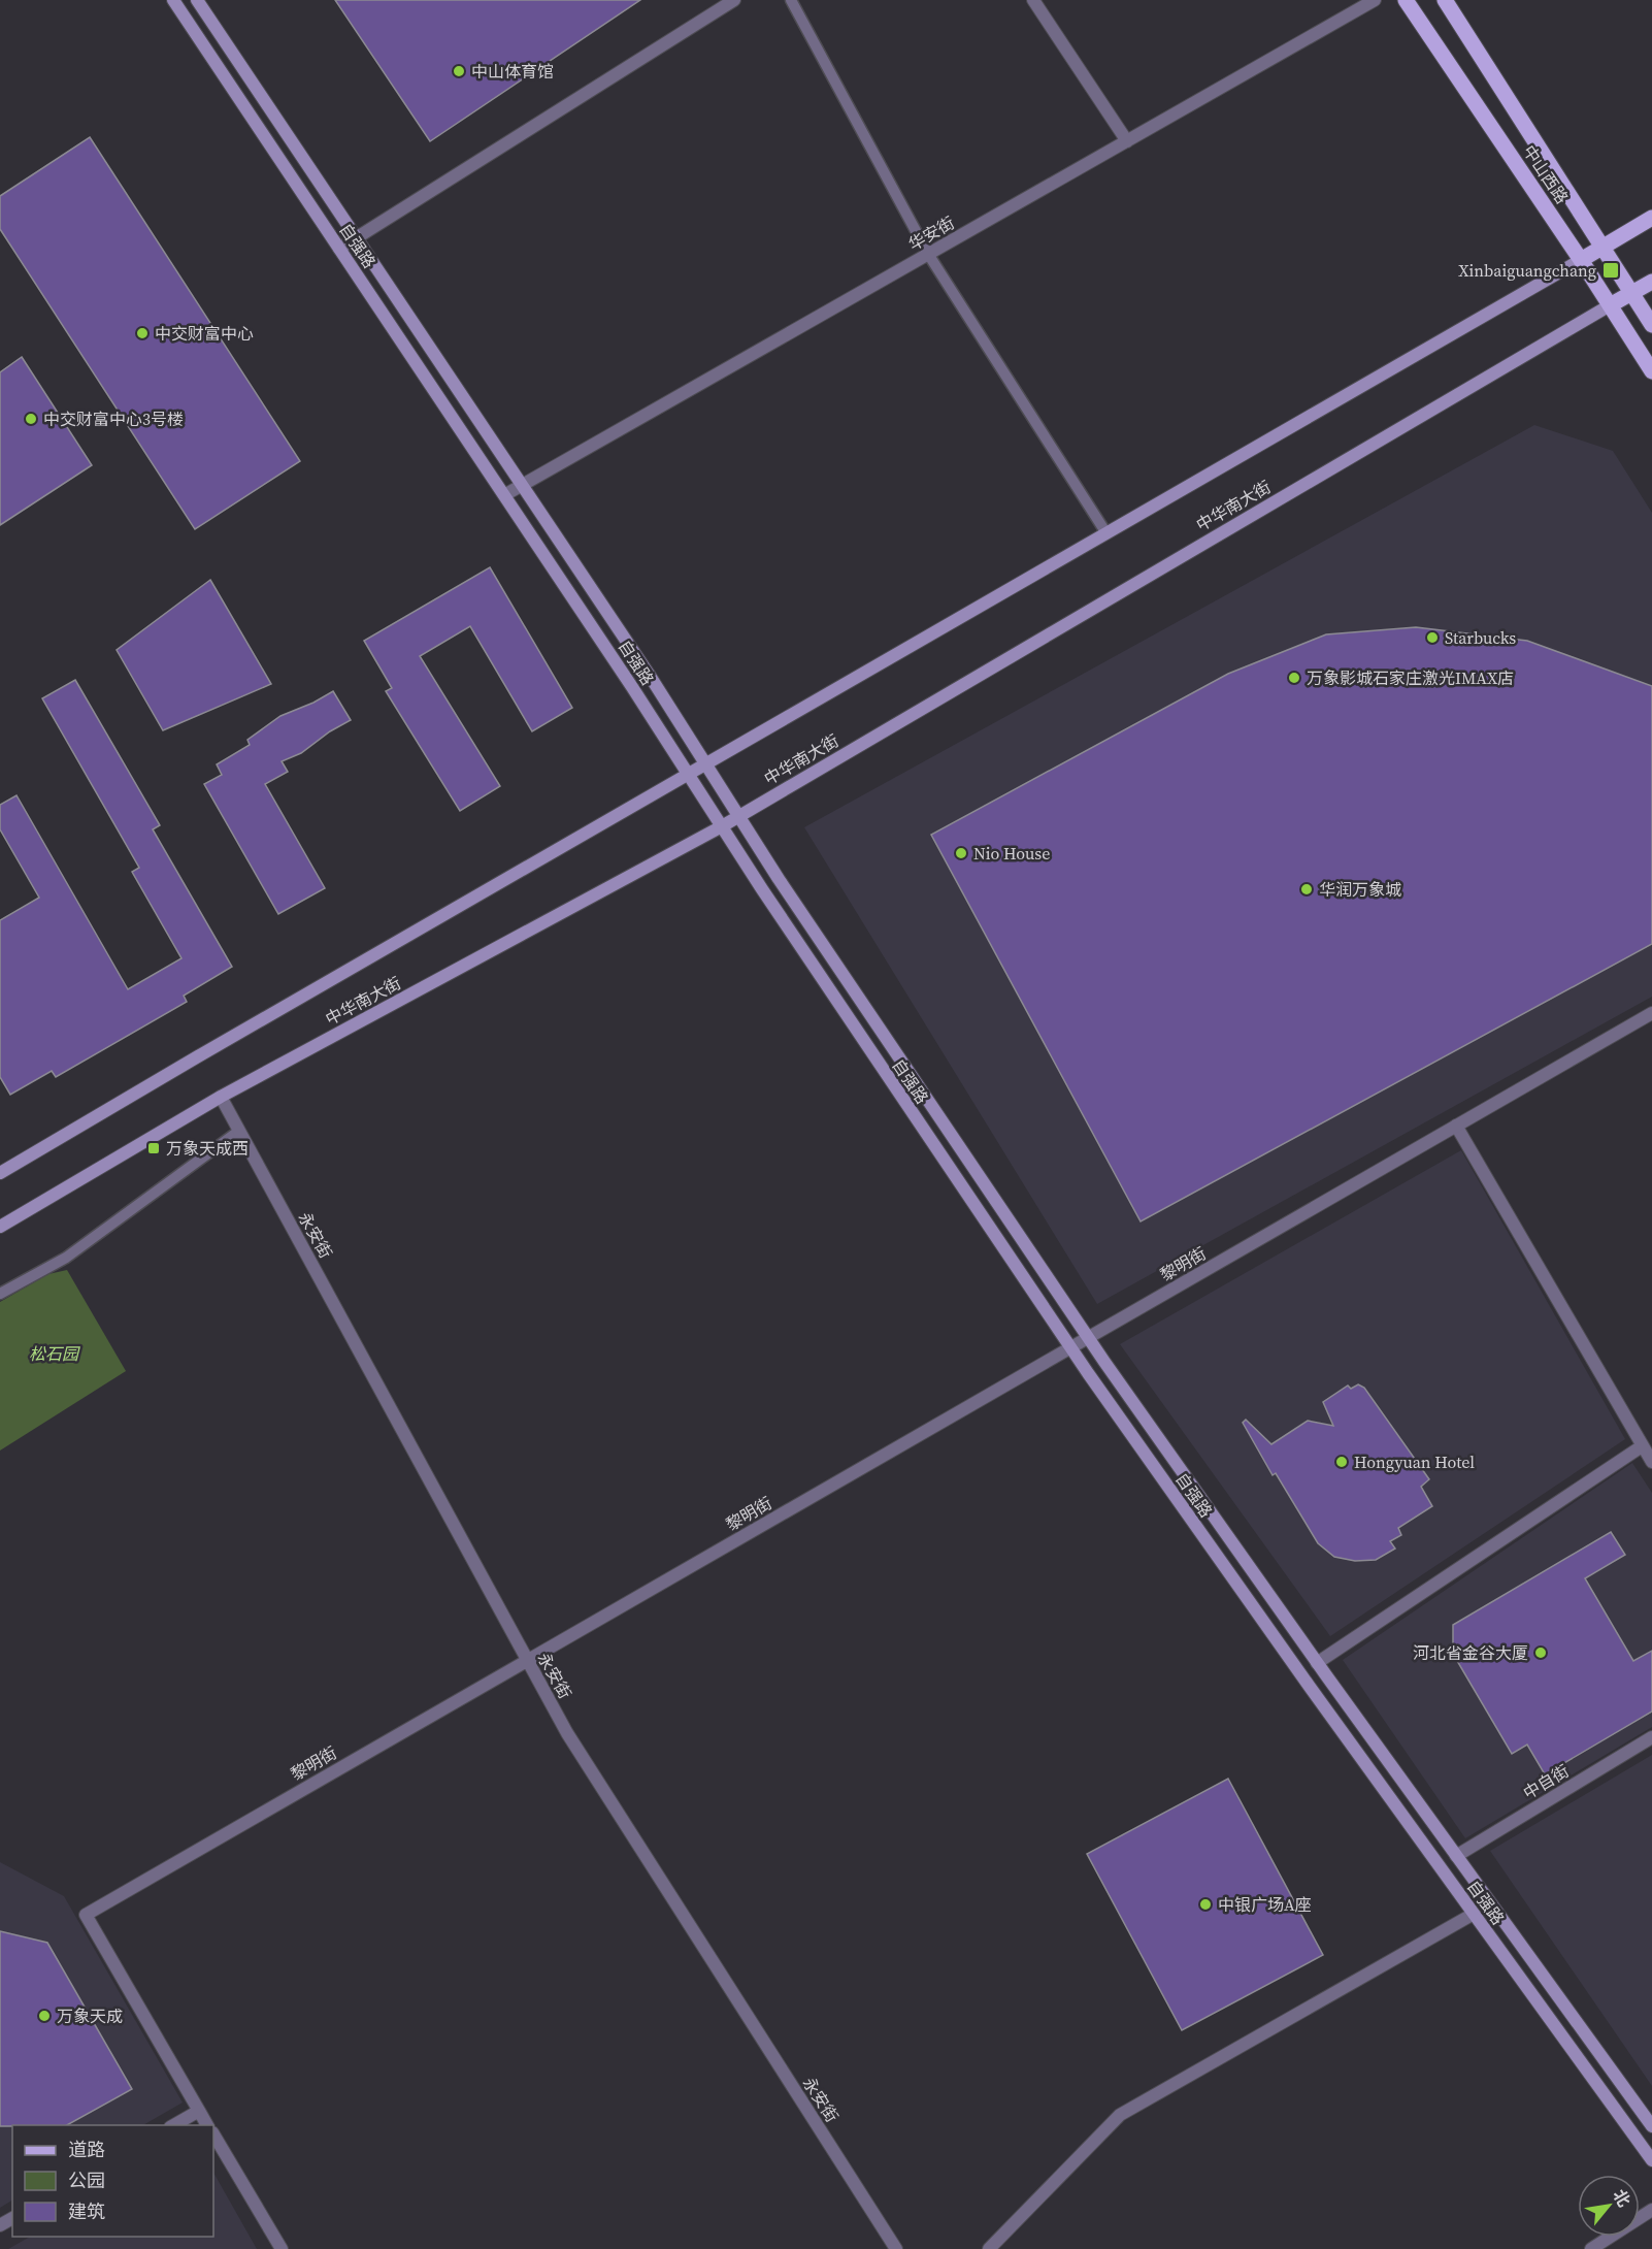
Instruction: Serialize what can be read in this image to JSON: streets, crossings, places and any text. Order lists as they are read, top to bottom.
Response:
{
  "streets": {
    "main road": ["中山西路", "自强路", "中华南大街"],
    "street": [
      "华安街",
      "永安街",
      "黎明街",
      "中自街"
    ]
  },
  "crossings": [
    ["中山西路", "中华南大街"],
    ["华安街", "自强路"],
    ["自强路", "中华南大街"],
    ["自强路", "黎明街"],
    ["自强路", "中自街"],
    ["中华南大街", "永安街"],
    ["永安街", "黎明街"]
  ],
  "parks": ["松石园"],
  "places": {
    "other": [
      "中山体育馆",
      "中交财富中心",
      "中交财富中心3号楼",
      "Starbucks",
      "万象影城石家庄激光IMAX店",
      "Nio House",
      "华润万象城",
      "Hongyuan Hotel",
      "河北省金谷大厦",
      "中银广场A座",
      "万象天成"
    ],
    "transit": ["Xinbaiguangchang", "万象天成西"]
  },
  "legend": ["道路", "公园", "建筑"],
  "north": "top right"
}
